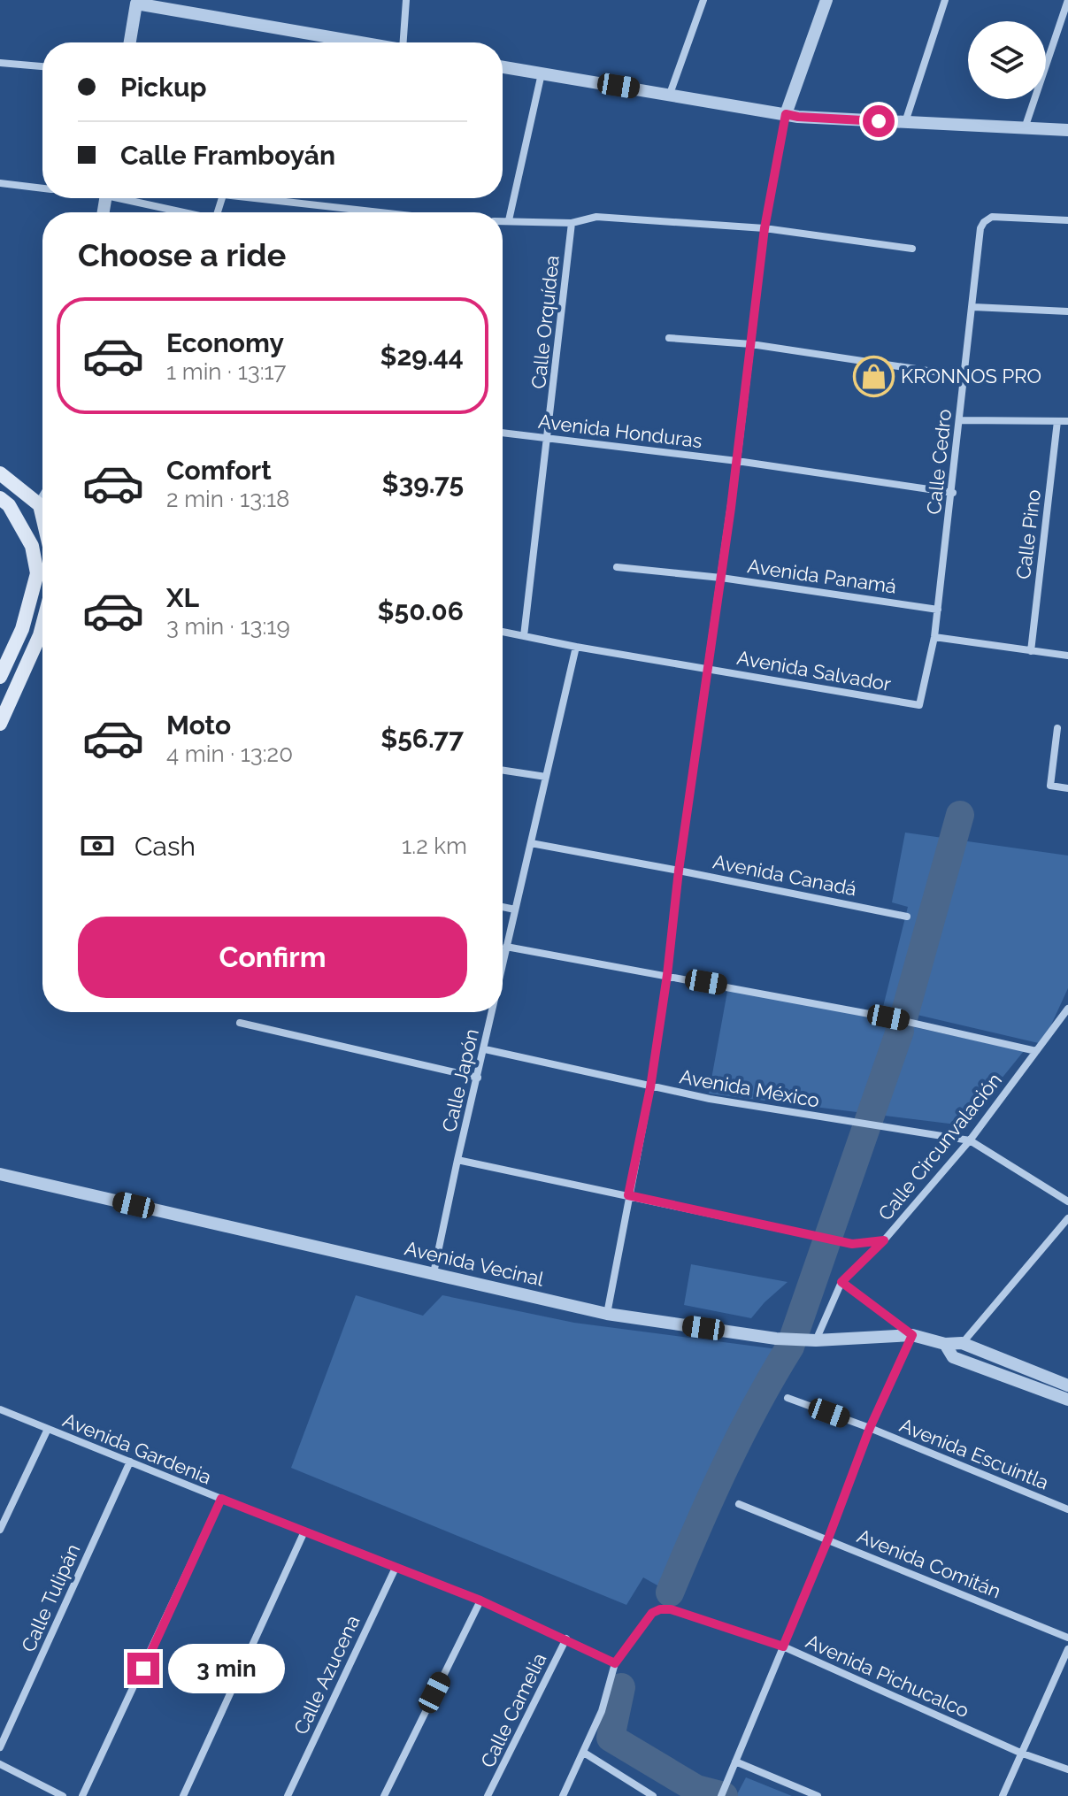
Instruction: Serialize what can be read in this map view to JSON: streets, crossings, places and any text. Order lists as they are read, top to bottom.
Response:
{
  "streets": {
    "street": [
      "Calle Orquídea",
      "Avenida Honduras",
      "Calle Cedro",
      "Calle Pino",
      "Avenida Panamá",
      "Avenida Salvador",
      "Avenida Canadá",
      "Calle Japón",
      "Avenida México",
      "Calle Circunvalación",
      "Avenida Vecinal",
      "Avenida Gardenia",
      "Avenida Escuintla",
      "Avenida Comitán",
      "Calle Tulipán",
      "Calle Azucena",
      "Avenida Pichucalco",
      "Calle Camelia"
    ]
  },
  "crossings": [
    ["Calle Orquídea", "Avenida Honduras"],
    ["Calle Orquídea", "Avenida Salvador"],
    ["Avenida Honduras", "Calle Cedro"],
    ["Calle Cedro", "Avenida Panamá"],
    ["Calle Cedro", "Avenida Salvador"],
    ["Avenida Salvador", "Calle Japón"],
    ["Avenida Canadá", "Calle Japón"],
    ["Calle Japón", "Avenida México"],
    ["Calle Japón", "Avenida Vecinal"],
    ["Avenida México", "Calle Circunvalación"],
    ["Calle Circunvalación", "Avenida Vecinal"],
    ["Avenida Gardenia", "Calle Tulipán"],
    ["Avenida Gardenia", "Calle Azucena"],
    ["Avenida Gardenia", "Avenida Pichucalco"],
    ["Avenida Gardenia", "Calle Camelia"]
  ],
  "places": {
    "shop": ["KRONNOS PRO"]
  },
  "page": {
    "banner": ["Pickup", "Calle Framboyán"],
    "heading": "Choose a ride",
    "list": [
      {
        "name": "Economy",
        "note": "1 min · 13:17",
        "value": "$29.44"
      },
      {
        "name": "Comfort",
        "note": "2 min · 13:18",
        "value": "$39.75"
      },
      {
        "name": "XL",
        "note": "3 min · 13:19",
        "value": "$50.06"
      },
      {
        "name": "Moto",
        "note": "4 min · 13:20",
        "value": "$56.77"
      }
    ],
    "pay": ["Cash", "1.2 km"],
    "buttons": "Confirm",
    "bubble": "3 min"
  }
}
